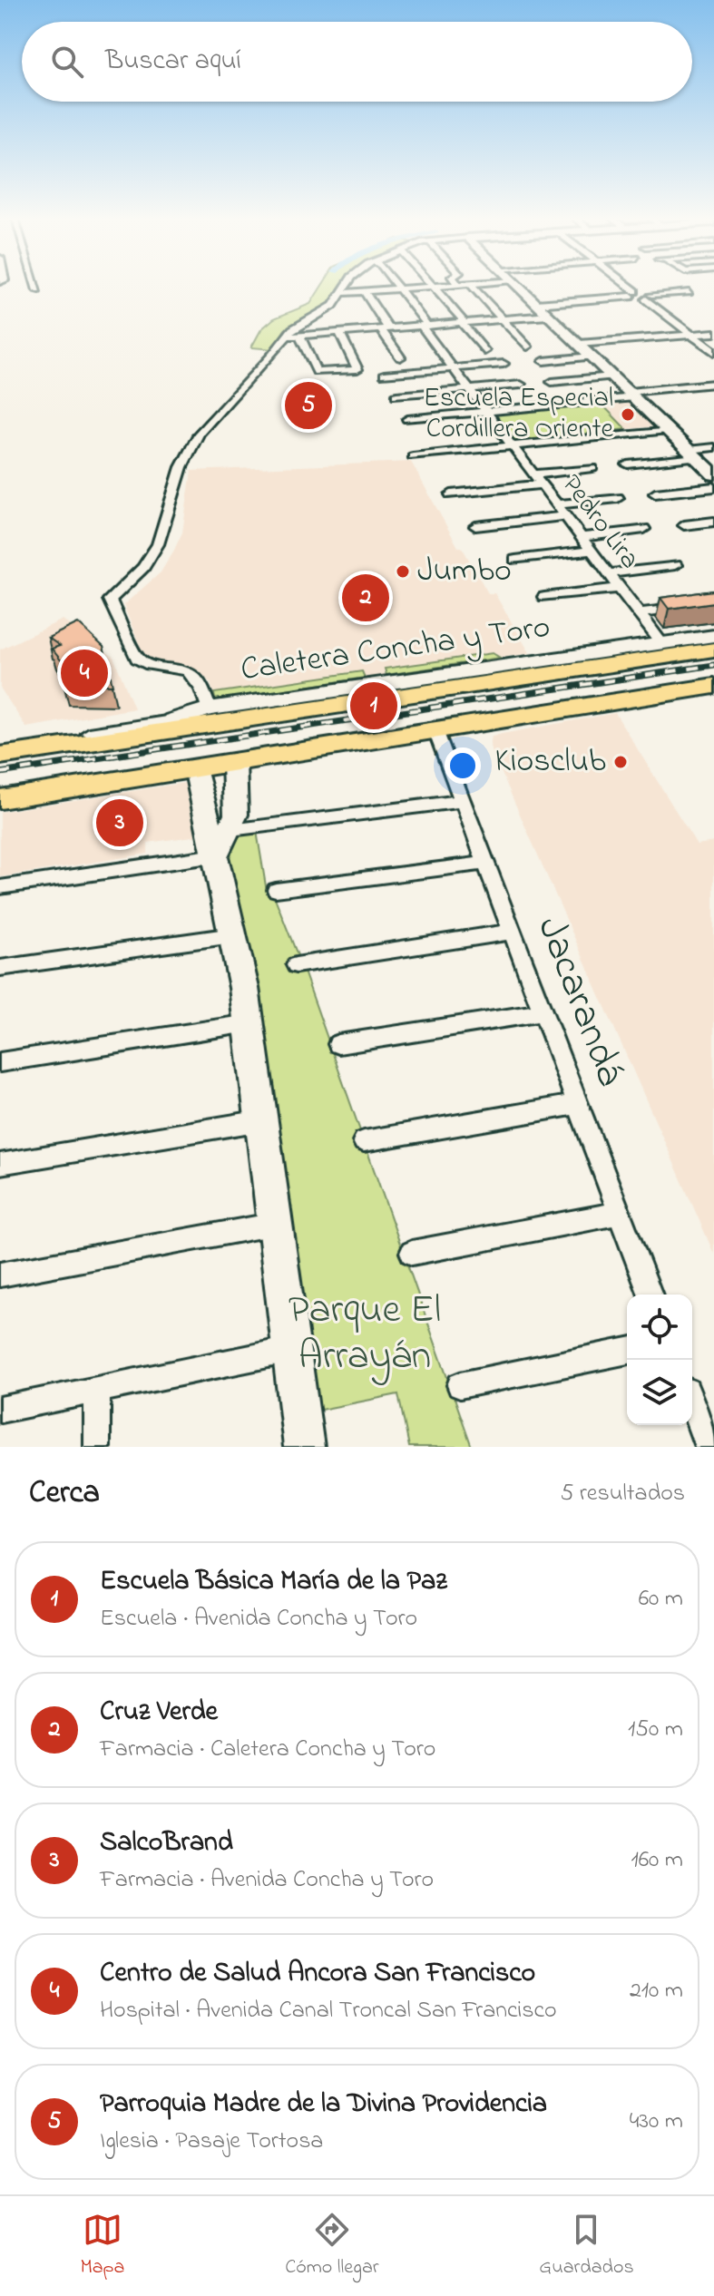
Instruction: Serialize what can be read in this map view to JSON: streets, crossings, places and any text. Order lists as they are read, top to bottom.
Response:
{
  "streets": {
    "street": ["Pedro Lira", "Caletera Concha y Toro", "Jacarandá"]
  },
  "parks": ["Parque El Arrayán"],
  "places": ["Escuela Especial Cordillera Oriente", "Jumbo", "Kiosclub"],
  "page": {
    "search": "Buscar aquí",
    "pins": [
      "5",
      "2",
      "4",
      "1",
      "3"
    ],
    "heading": ["Cerca", "5 resultados"],
    "list": [
      {
        "mark": "1",
        "name": "Escuela Básica María de la Paz",
        "note": "Escuela · Avenida Concha y Toro",
        "value": "60 m"
      },
      {
        "mark": "2",
        "name": "Cruz Verde",
        "note": "Farmacia · Caletera Concha y Toro",
        "value": "150 m"
      },
      {
        "mark": "3",
        "name": "SalcoBrand",
        "note": "Farmacia · Avenida Concha y Toro",
        "value": "160 m"
      },
      {
        "mark": "4",
        "name": "Centro de Salud Ancora San Francisco",
        "note": "Hospital · Avenida Canal Troncal San Francisco",
        "value": "210 m"
      },
      {
        "mark": "5",
        "name": "Parroquia Madre de la Divina Providencia",
        "note": "Iglesia · Pasaje Tortosa",
        "value": "430 m"
      }
    ],
    "nav": ["Mapa", "Cómo llegar", "Guardados"]
  }
}
